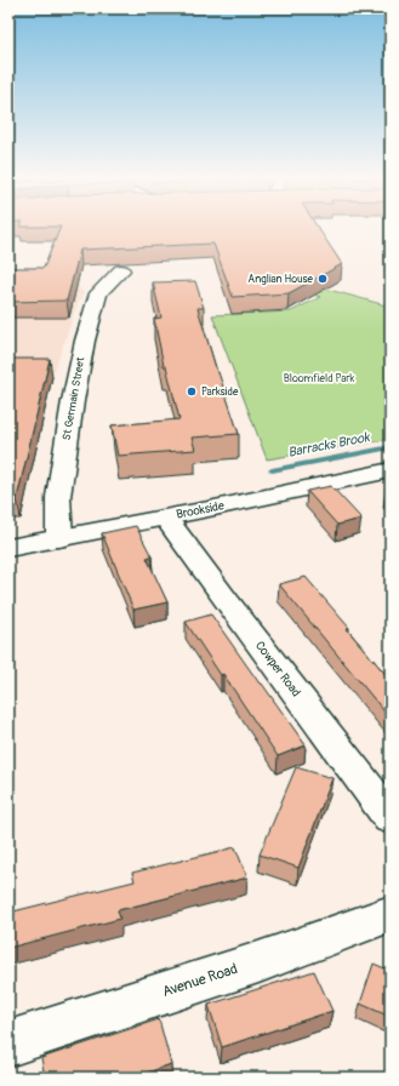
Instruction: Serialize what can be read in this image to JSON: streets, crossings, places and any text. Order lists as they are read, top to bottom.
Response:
{
  "streets": {
    "street": [
      "St Germain Street",
      "Brookside",
      "Cowper Road",
      "Avenue Road"
    ]
  },
  "crossings": [
    ["St Germain Street", "Brookside"],
    ["Brookside", "Cowper Road"]
  ],
  "water": ["Barracks Brook"],
  "parks": ["Bloomfield Park"],
  "places": ["Anglian House", "Parkside"]
}
